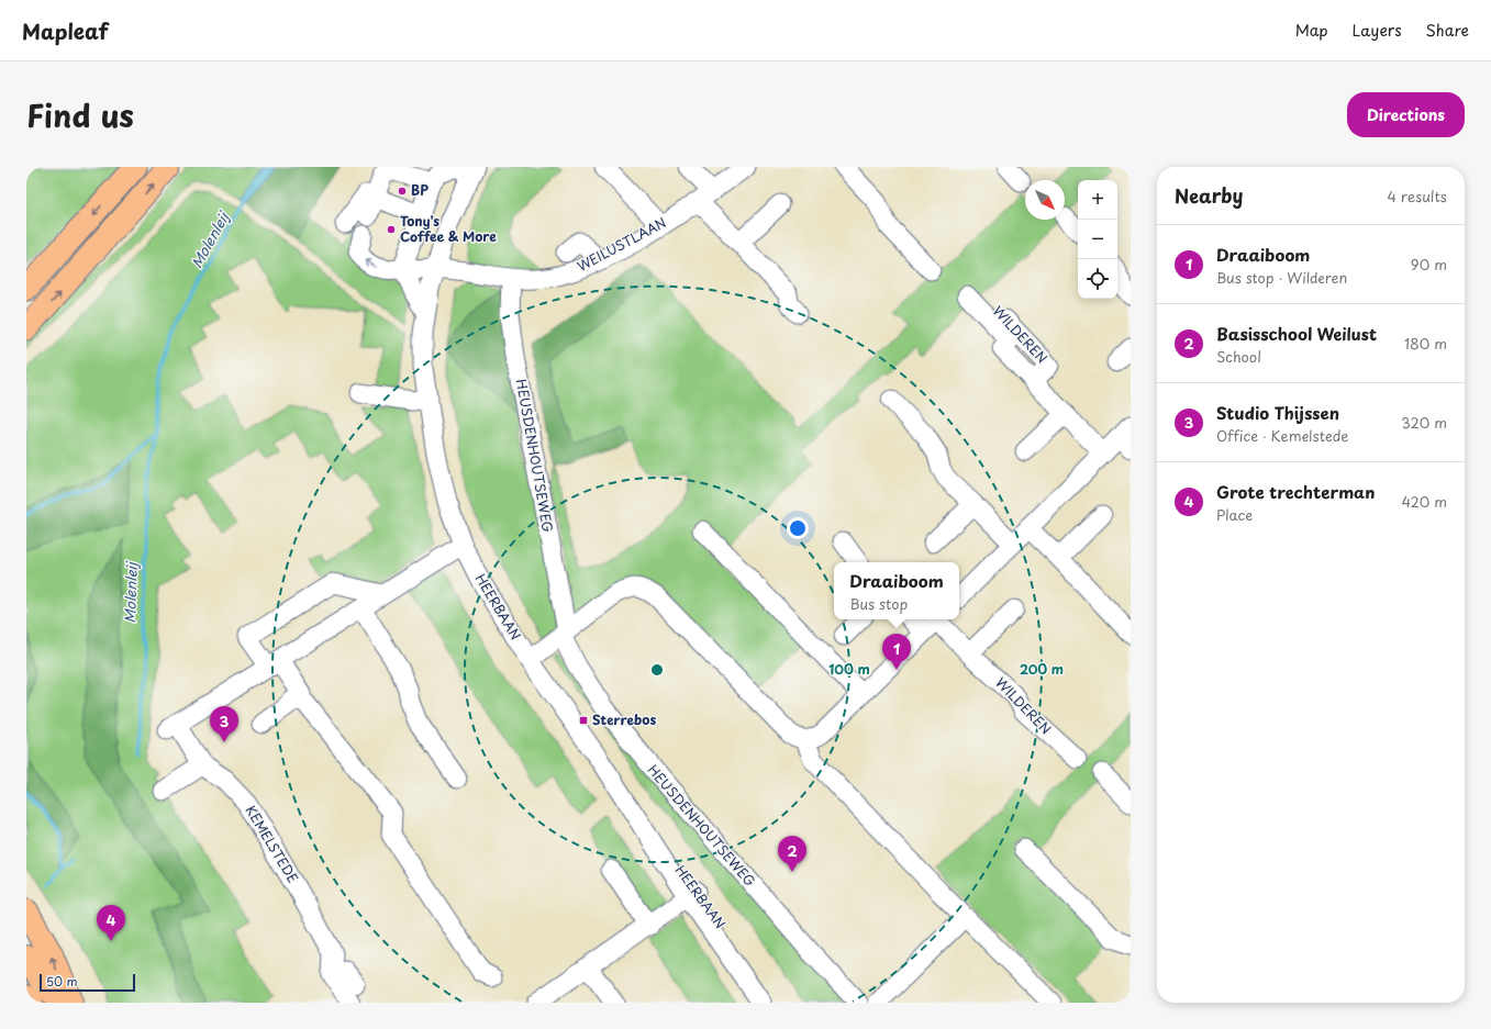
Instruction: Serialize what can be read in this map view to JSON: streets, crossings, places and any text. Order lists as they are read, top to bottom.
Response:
{
  "streets": {
    "street": [
      "WEILUSTLAAN",
      "WILDEREN",
      "HEUSDENHOUTSEWEG",
      "HEERBAAN",
      "KEMELSTEDE"
    ]
  },
  "crossings": [
    ["WEILUSTLAAN", "HEUSDENHOUTSEWEG"],
    ["WEILUSTLAAN", "HEERBAAN"],
    ["HEERBAAN", "KEMELSTEDE"]
  ],
  "water": ["Molenleij"],
  "places": {
    "other": ["BP", "Tony's Coffee & More"],
    "transit": ["Sterrebos"]
  },
  "scale_bar": "50 m",
  "north": "bottom right",
  "page": {
    "header": "Mapleaf",
    "nav": ["Map", "Layers", "Share"],
    "title": "Find us",
    "buttons": "Directions",
    "heading": ["Nearby", "4 results"],
    "map_buttons": ["+", "−"],
    "list": [
      {
        "mark": "1",
        "name": "Draaiboom",
        "note": "Bus stop · Wilderen",
        "value": "90 m"
      },
      {
        "mark": "2",
        "name": "Basisschool Weilust",
        "note": "School",
        "value": "180 m"
      },
      {
        "mark": "3",
        "name": "Studio Thijssen",
        "note": "Office · Kemelstede",
        "value": "320 m"
      },
      {
        "mark": "4",
        "name": "Grote trechterman",
        "note": "Place",
        "value": "420 m"
      }
    ],
    "popup": ["Draaiboom", "Bus stop"],
    "pins": [
      "1",
      "3",
      "2",
      "4"
    ],
    "scale": "50 m"
  },
  "rings": ["100 m", "200 m"]
}
